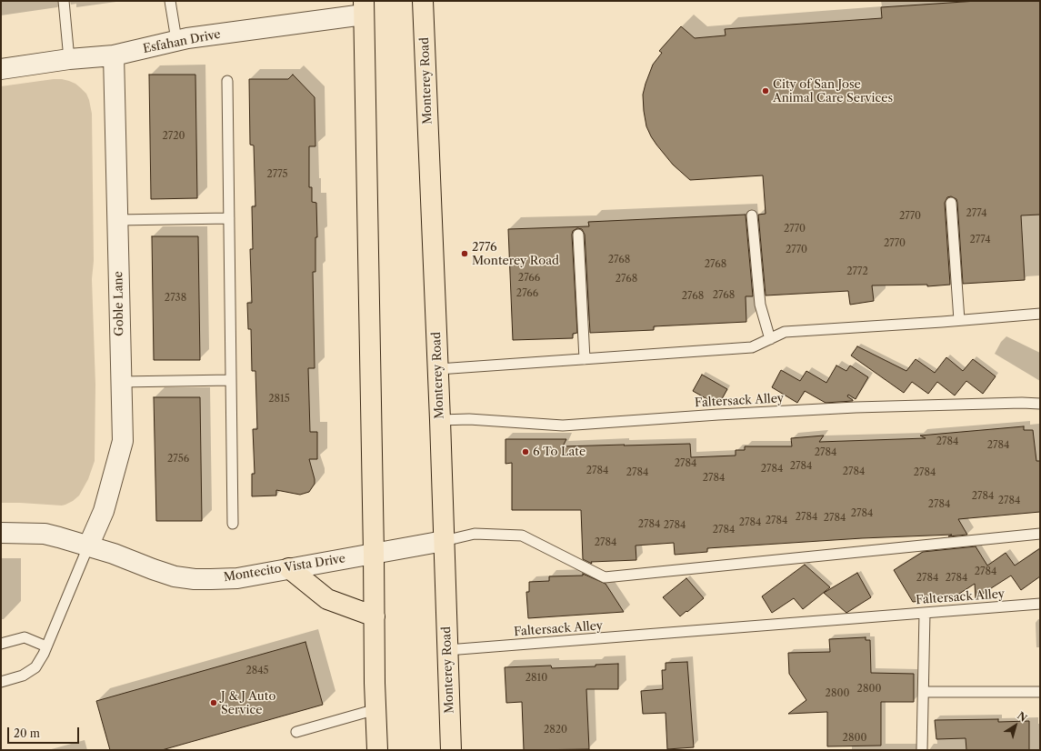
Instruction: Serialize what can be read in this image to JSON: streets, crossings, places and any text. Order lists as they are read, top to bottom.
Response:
{
  "streets": {
    "main road": ["Monterey Road"],
    "street": ["Esfahan Drive", "Goble Lane", "Montecito Vista Drive"],
    "lane": ["Faltersack Alley"]
  },
  "crossings": [
    ["Esfahan Drive", "Goble Lane"],
    ["Monterey Road", "Faltersack Alley"],
    ["Monterey Road", "Montecito Vista Drive"],
    ["Goble Lane", "Montecito Vista Drive"]
  ],
  "places": [
    "City of San Jose Animal Care Services",
    "2776 Monterey Road",
    "6 To Late",
    "J & J Auto Service"
  ],
  "house_numbers": [
    "2720",
    "2775",
    "2774",
    "2770",
    "2770",
    "2774",
    "2770",
    "2770",
    "2768",
    "2768",
    "2772",
    "2766",
    "2768",
    "2766",
    "2768",
    "2768",
    "2738",
    "2815",
    "2784",
    "2784",
    "2784",
    "2756",
    "2784",
    "2784",
    "2784",
    "2784",
    "2784",
    "2784",
    "2784",
    "2784",
    "2784",
    "2784",
    "2784",
    "2784",
    "2784",
    "2784",
    "2784",
    "2784",
    "2784",
    "2784",
    "2784",
    "2784",
    "2784",
    "2784",
    "2784",
    "2845",
    "2810",
    "2800",
    "2800",
    "2820",
    "2800"
  ],
  "scale_bar": "20 m",
  "north": "top right"
}
